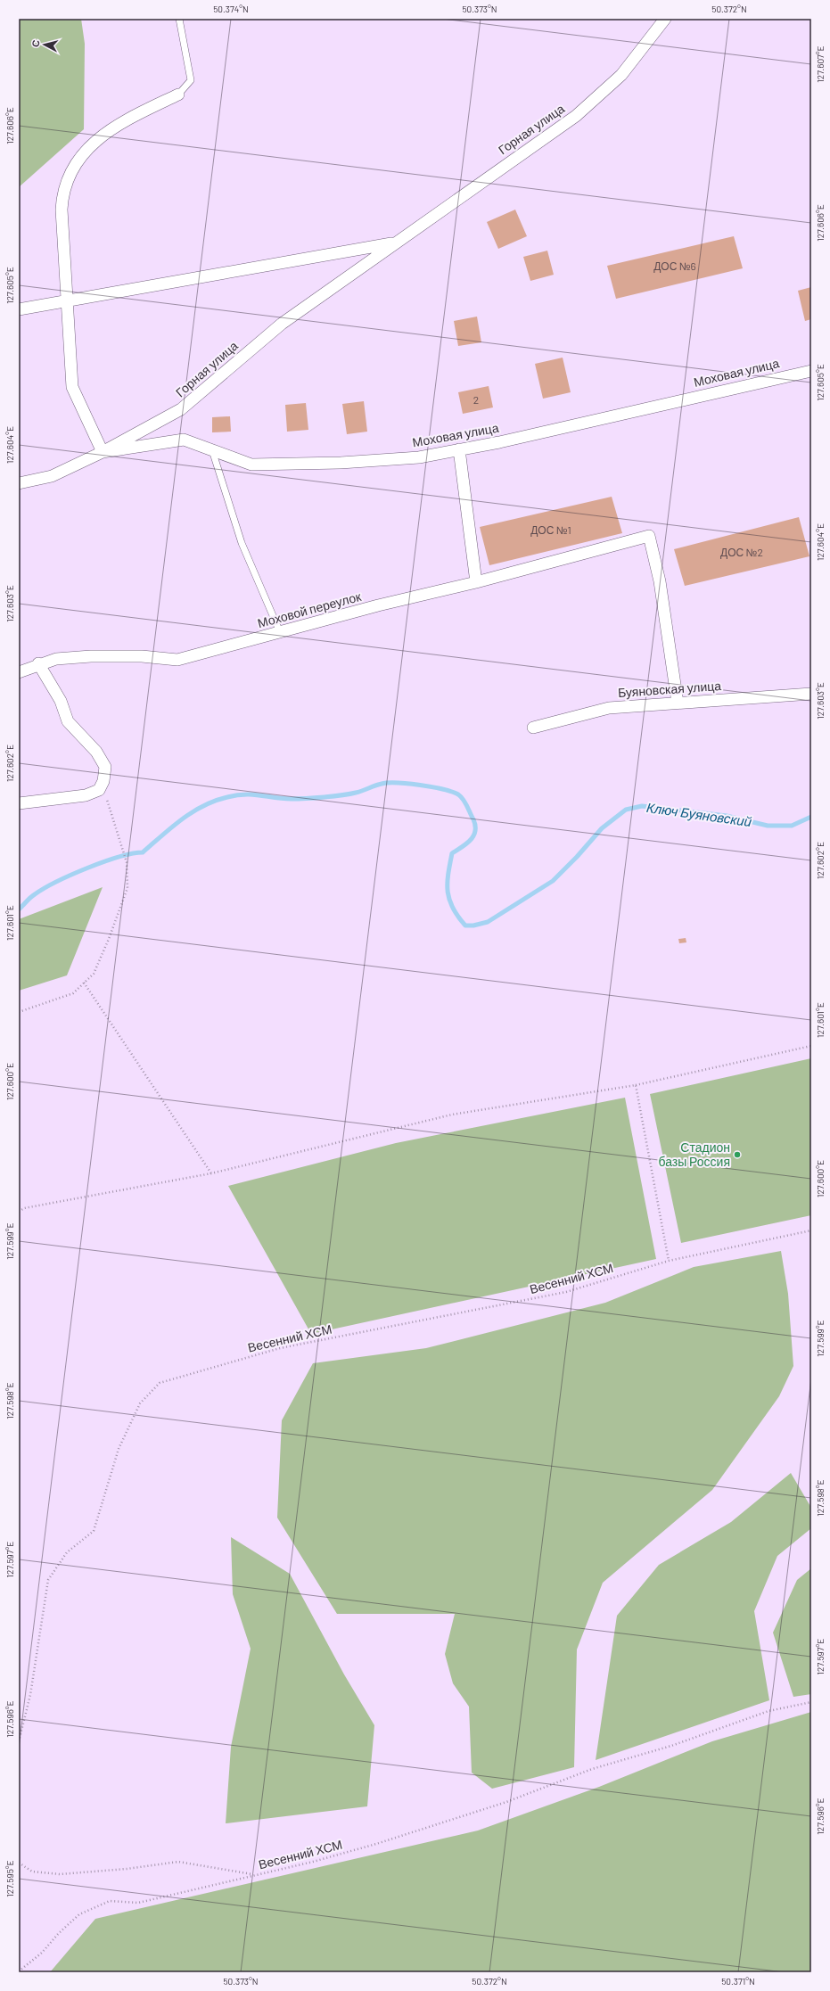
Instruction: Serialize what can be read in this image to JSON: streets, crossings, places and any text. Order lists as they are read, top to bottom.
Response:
{
  "streets": {
    "street": [
      "Горная улица",
      "Моховая улица",
      "Моховой переулок",
      "Буяновская улица"
    ],
    "path": ["Весенний ХСМ"]
  },
  "crossings": [
    ["Горная улица", "Моховая улица"],
    ["Моховой переулок", "Буяновская улица"]
  ],
  "water": ["Ключ Буяновский"],
  "places": ["Стадион базы Россия"],
  "house_numbers": [
    "ДОС №6",
    "2",
    "ДОС №1",
    "ДОС №2"
  ],
  "north": "left",
  "coordinates": [
    "50.374°N",
    "50.373°N",
    "50.372°N",
    "127.607°E",
    "127.606°E",
    "127.605°E",
    "127.604°E",
    "127.603°E",
    "127.602°E",
    "127.601°E",
    "127.600°E",
    "127.599°E",
    "127.598°E",
    "127.597°E",
    "127.596°E",
    "127.595°E",
    "50.371°N"
  ]
}
